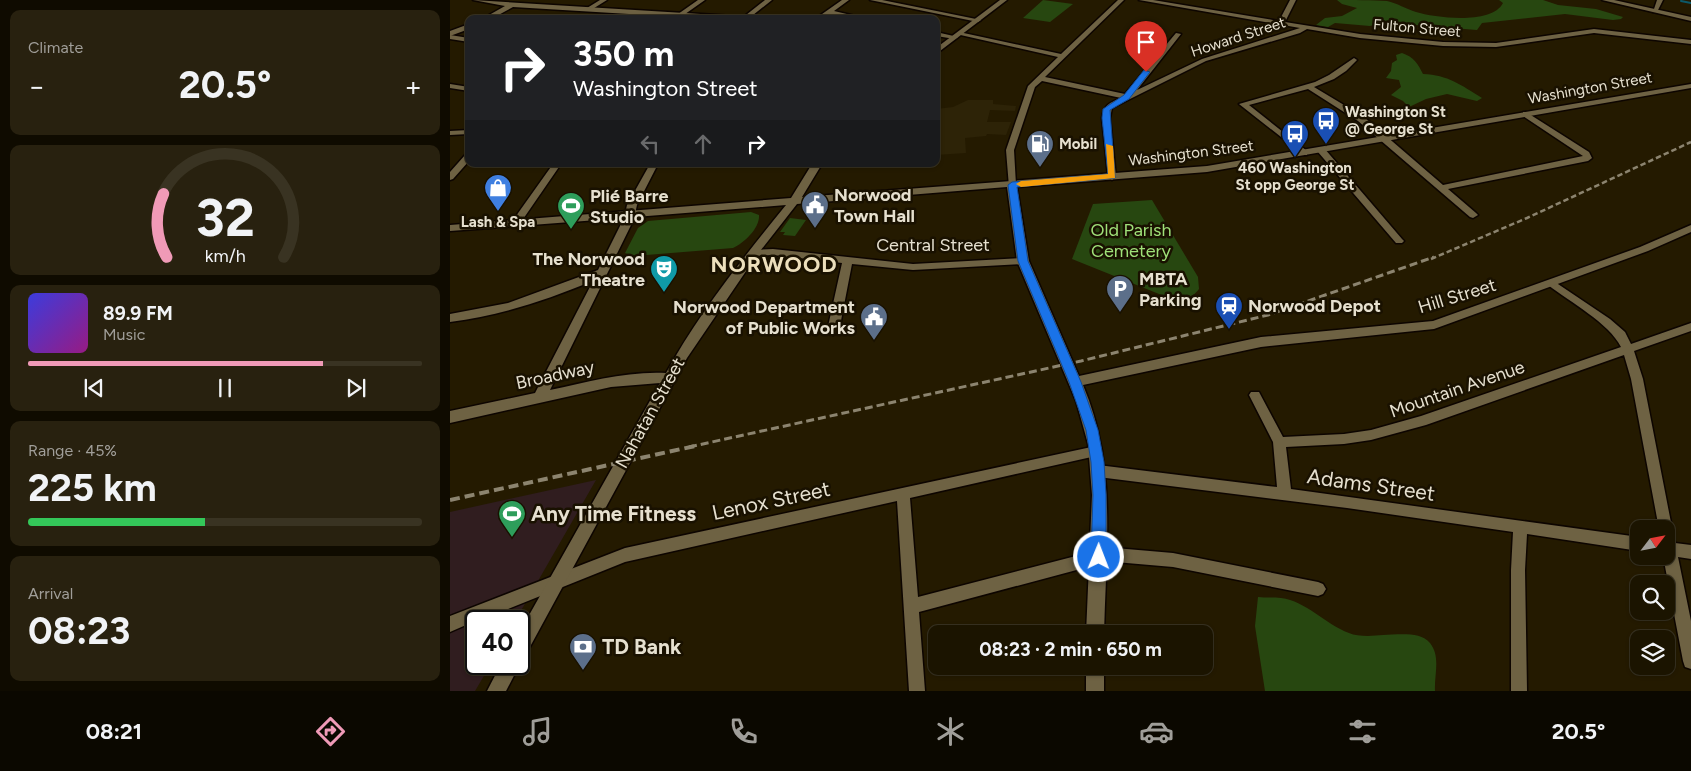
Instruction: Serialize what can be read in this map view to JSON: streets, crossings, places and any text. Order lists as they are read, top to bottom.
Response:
{
  "streets": {
    "main road": [
      "Washington Street",
      "Hill Street",
      "Broadway",
      "Nahatan Street"
    ],
    "street": [
      "Fulton Street",
      "Howard Street",
      "Central Street",
      "Mountain Avenue",
      "Adams Street",
      "Lenox Street"
    ]
  },
  "crossings": [
    ["Fulton Street", "Howard Street"],
    ["Howard Street", "Washington Street"],
    ["Washington Street", "Nahatan Street"],
    ["Central Street", "Nahatan Street"],
    ["Broadway", "Nahatan Street"],
    ["Nahatan Street", "Lenox Street"]
  ],
  "districts": ["NORWOOD"],
  "parks": ["Old Parish Cemetery"],
  "places": {
    "bus stop": ["Washington St @ George St", "460 Washington St opp George St"],
    "fuel station": ["Mobil"],
    "shop": ["Lash & Spa"],
    "public building": ["Norwood Town Hall", "Norwood Department of Public Works"],
    "sports": ["Plié Barre Studio", "Any Time Fitness"],
    "theatre": ["The Norwood Theatre"],
    "parking": ["MBTA Parking"],
    "station": ["Norwood Depot"],
    "bank": ["TD Bank"]
  },
  "north": "top right",
  "page": {
    "tile": [
      "Climate",
      ["Range · 45%", "225 km"],
      ["Arrival", "08:23"]
    ],
    "turn": ["350 m", "Washington Street"],
    "heat": ["−", "20.5°", "+"],
    "song": ["89.9 FM", "Music"],
    "limit": "40",
    "trip": "08:23 · 2 min · 650 m",
    "tabs": ["08:21", "20.5°"],
    "gauge": ["32", "km/h"]
  }
}
